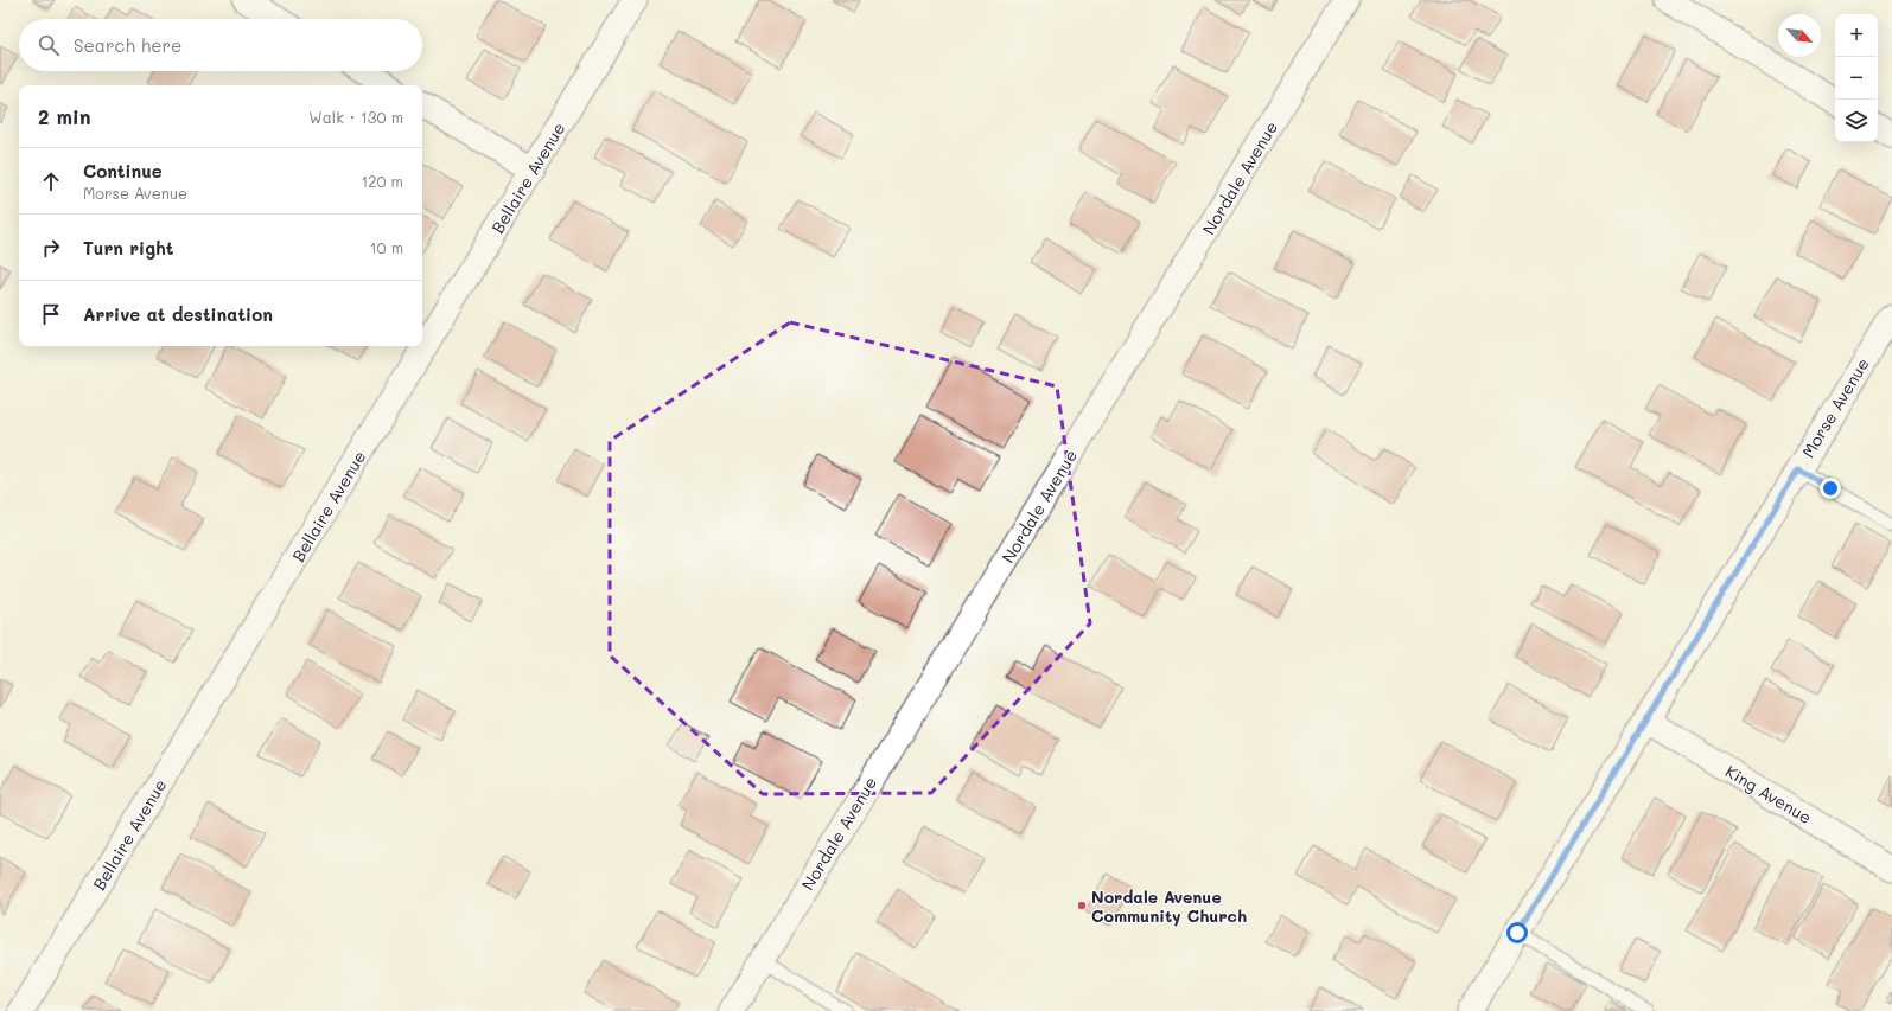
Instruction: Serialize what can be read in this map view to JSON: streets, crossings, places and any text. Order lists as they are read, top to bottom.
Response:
{
  "streets": {
    "street": [
      "Bellaire Avenue",
      "Nordale Avenue",
      "Morse Avenue",
      "King Avenue"
    ]
  },
  "crossings": [
    ["Morse Avenue", "King Avenue"]
  ],
  "places": ["Nordale Avenue Community Church"],
  "north": "bottom right",
  "page": {
    "map_buttons": ["+", "−"],
    "search": "Search here",
    "heading": ["2 min", "Walk · 130 m"],
    "list": [
      ["Continue", "Morse Avenue", "120 m"],
      ["Turn right", "10 m"],
      "Arrive at destination"
    ]
  }
}
